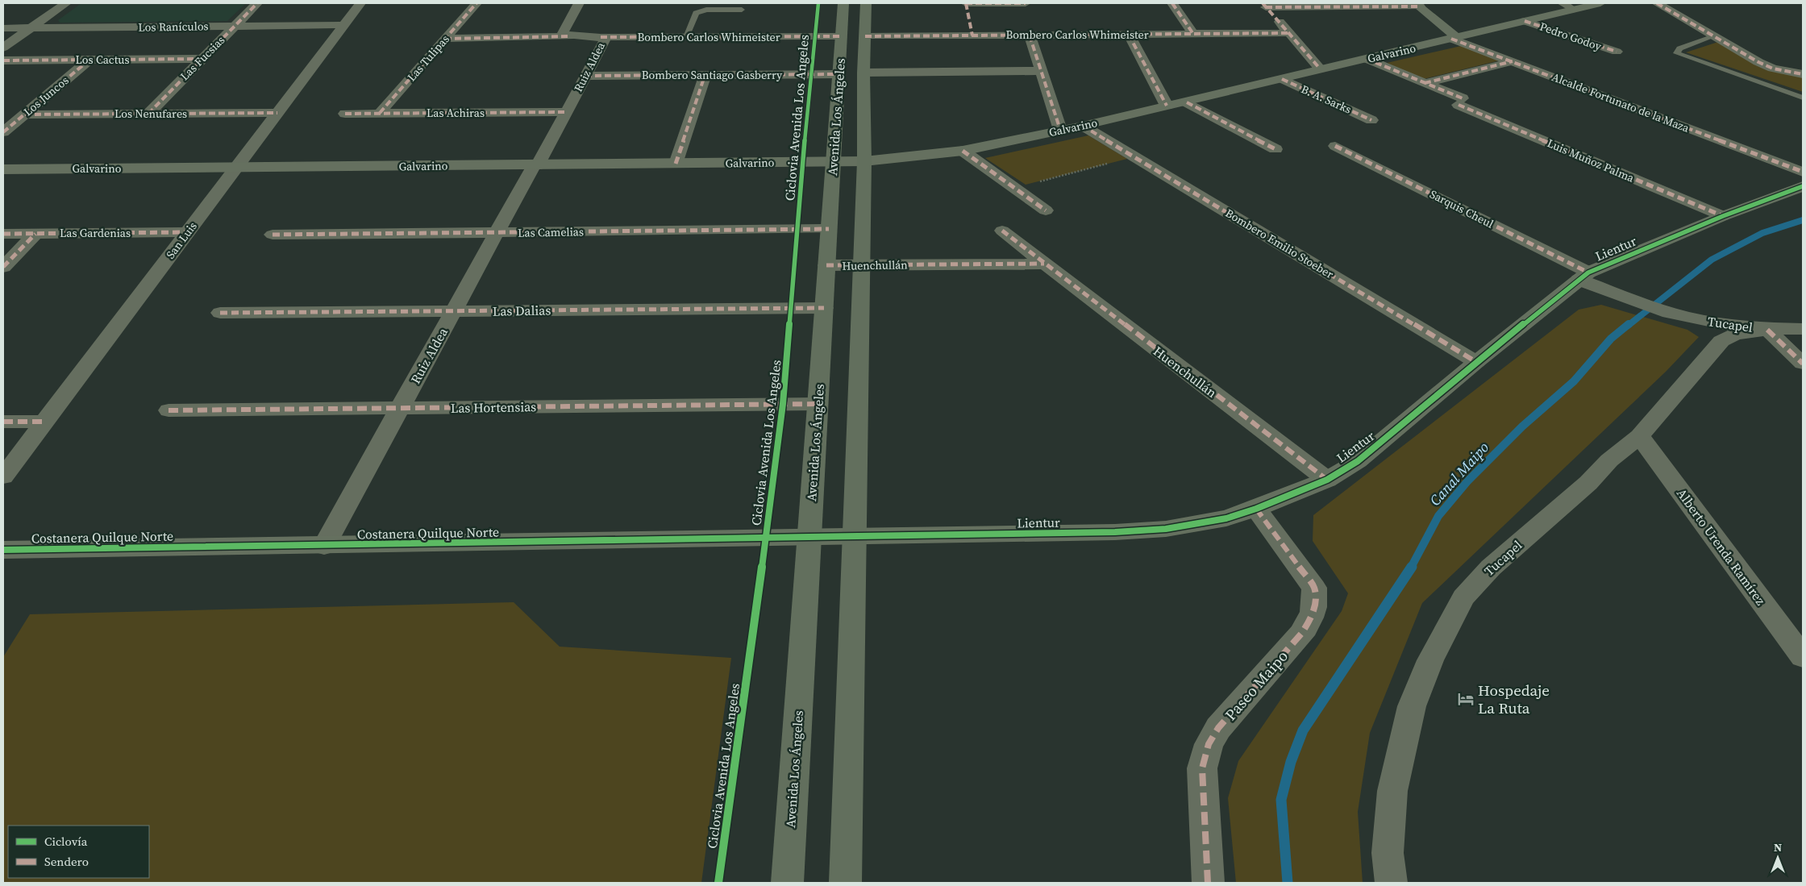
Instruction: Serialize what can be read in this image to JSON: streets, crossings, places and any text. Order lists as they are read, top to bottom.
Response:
{
  "streets": {
    "main road": [
      "Galvarino",
      "Alcalde Fortunato de la Maza",
      "Avenida Los Ángeles",
      "Lientur",
      "Costanera Quilque Norte"
    ],
    "street": [
      "Los Ranículos",
      "Bombero Carlos Whimeister",
      "Pedro Godoy",
      "Las Fucsias",
      "Las Tulipas",
      "Los Cactus",
      "Ruiz Aldea",
      "Bombero Santiago Gasberry",
      "Los Juncos",
      "B. A. Sarks",
      "Las Achiras",
      "Los Nenufares",
      "Luis Muñoz Palma",
      "Sarquis Cheul",
      "Las Camelias",
      "Las Gardenias",
      "San Luis",
      "Bombero Emilio Stoeber",
      "Huenchullán",
      "Las Dalias",
      "Tucapel",
      "Las Hortensias",
      "Alberto Urenda Ramírez",
      "Paseo Maipo"
    ],
    "cycle path": ["Ciclovia Avenida Los Angeles"]
  },
  "crossings": [
    ["Los Ranículos", "Las Fucsias"],
    ["Los Ranículos", "San Luis"],
    ["Bombero Carlos Whimeister", "Ruiz Aldea"],
    ["Bombero Carlos Whimeister", "Avenida Los Ángeles"],
    ["Pedro Godoy", "Alcalde Fortunato de la Maza"],
    ["Galvarino", "Ruiz Aldea"],
    ["Galvarino", "B. A. Sarks"],
    ["Galvarino", "Alcalde Fortunato de la Maza"],
    ["Galvarino", "Avenida Los Ángeles"],
    ["Galvarino", "Luis Muñoz Palma"],
    ["Galvarino", "San Luis"],
    ["Galvarino", "Bombero Emilio Stoeber"],
    ["Las Fucsias", "Los Cactus"],
    ["Las Fucsias", "Los Nenufares"],
    ["Las Tulipas", "Las Achiras"],
    ["Los Cactus", "Los Juncos"],
    ["Ruiz Aldea", "Bombero Santiago Gasberry"],
    ["Ruiz Aldea", "Las Achiras"],
    ["Ruiz Aldea", "Las Camelias"],
    ["Ruiz Aldea", "Las Dalias"],
    ["Ruiz Aldea", "Las Hortensias"],
    ["Ruiz Aldea", "Costanera Quilque Norte"],
    ["Bombero Santiago Gasberry", "Avenida Los Ángeles"],
    ["Los Juncos", "Los Nenufares"],
    ["Los Nenufares", "San Luis"],
    ["Avenida Los Ángeles", "Las Camelias"],
    ["Avenida Los Ángeles", "Lientur"],
    ["Avenida Los Ángeles", "Huenchullán"],
    ["Avenida Los Ángeles", "Las Dalias"],
    ["Avenida Los Ángeles", "Las Hortensias"],
    ["Avenida Los Ángeles", "Costanera Quilque Norte"],
    ["Luis Muñoz Palma", "Lientur"],
    ["Sarquis Cheul", "Lientur"],
    ["Sarquis Cheul", "Tucapel"],
    ["Las Gardenias", "San Luis"],
    ["Bombero Emilio Stoeber", "Lientur"],
    ["Lientur", "Huenchullán"],
    ["Lientur", "Tucapel"],
    ["Lientur", "Costanera Quilque Norte"],
    ["Lientur", "Paseo Maipo"],
    ["Tucapel", "Alberto Urenda Ramírez"]
  ],
  "water": ["Canal Maipo"],
  "places": {
    "hotel": ["Hospedaje La Ruta"]
  },
  "legend": ["Ciclovía", "Sendero"],
  "north": "top"
}
